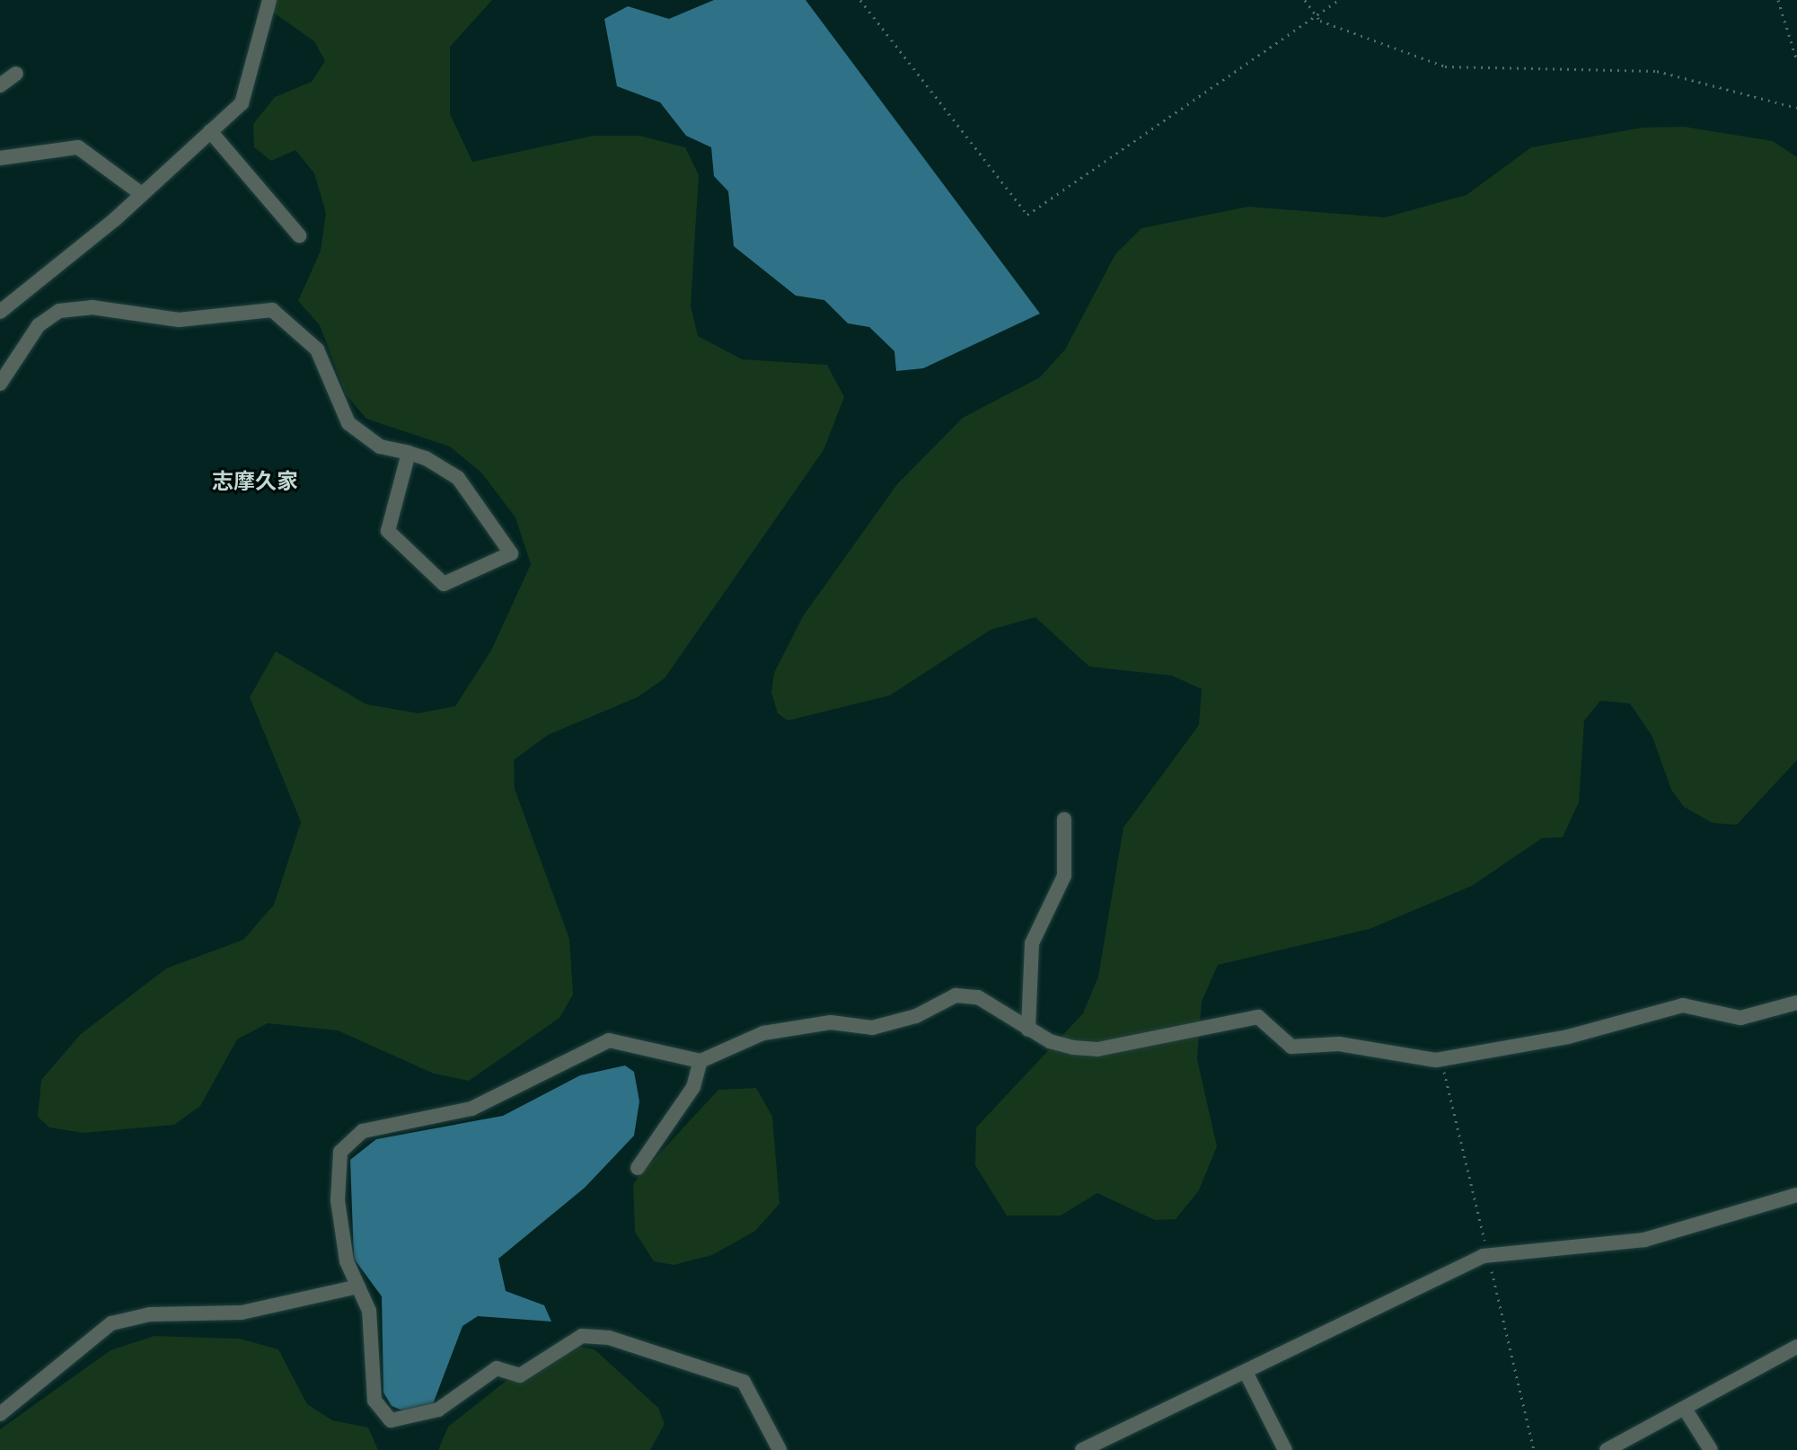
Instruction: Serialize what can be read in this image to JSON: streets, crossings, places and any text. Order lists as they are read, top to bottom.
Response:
{
  "districts": ["志摩久家"]
}
